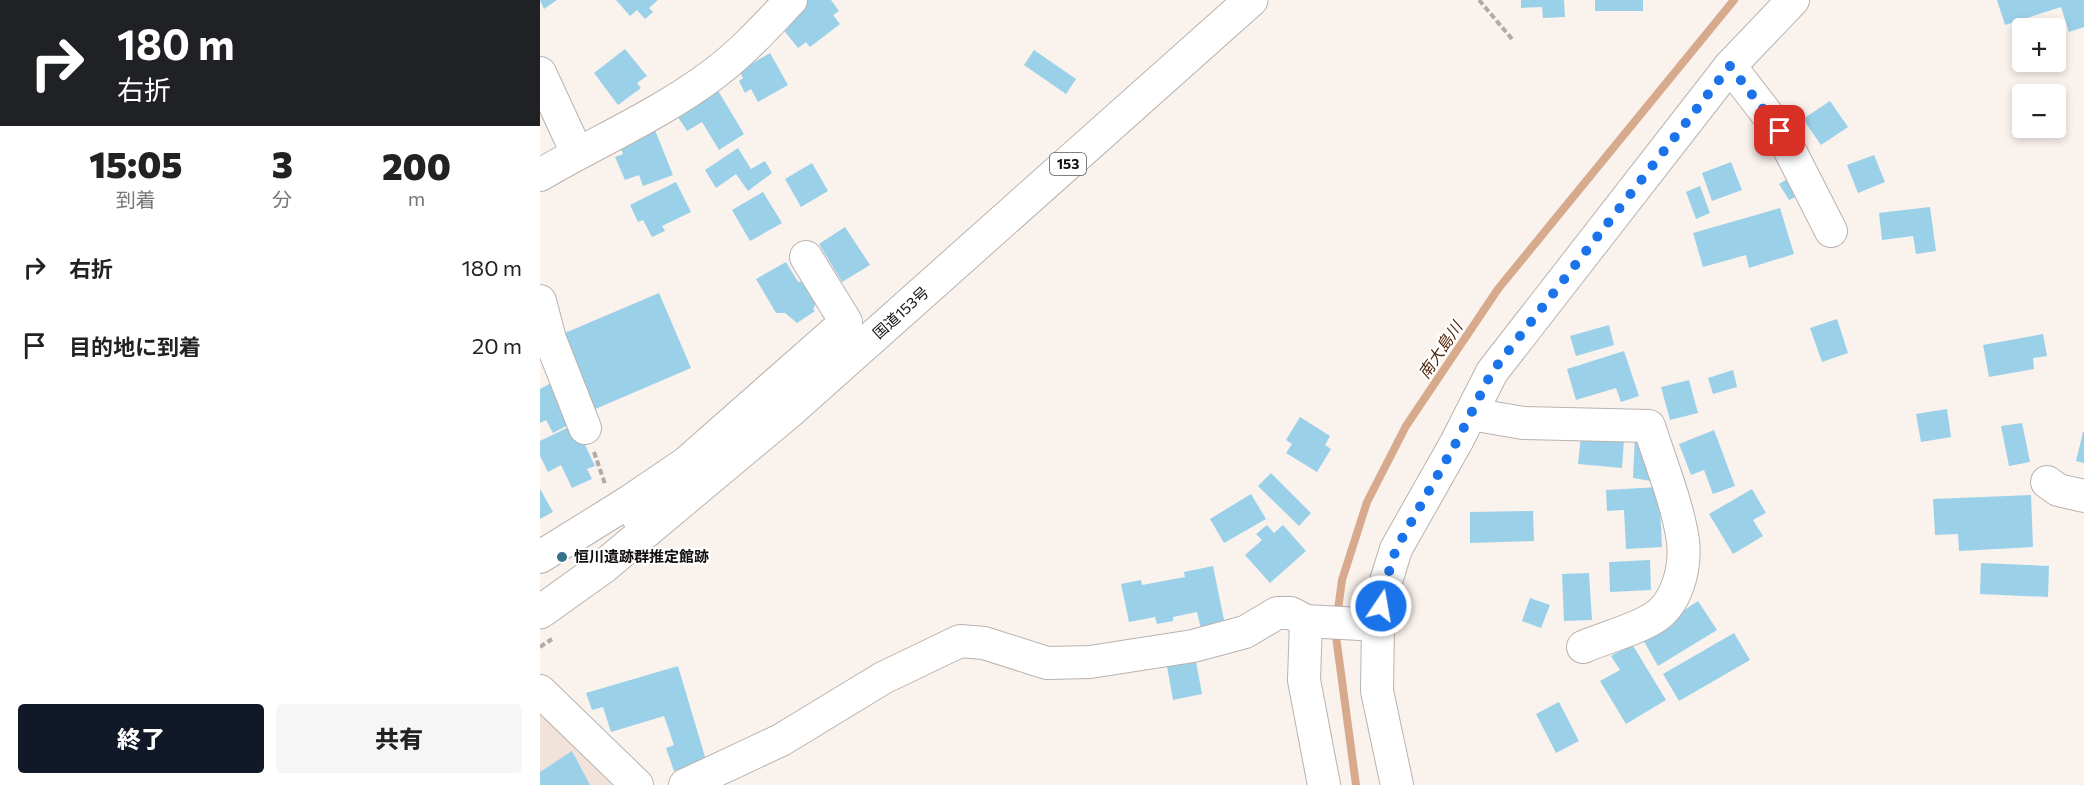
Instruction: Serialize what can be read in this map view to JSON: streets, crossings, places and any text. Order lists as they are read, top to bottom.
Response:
{
  "streets": {
    "highway": ["153", "国道153号"]
  },
  "water": ["南大島川"],
  "places": ["恒川遺跡群推定館跡"],
  "page": {
    "turn": ["180 m", "右折"],
    "map_buttons": ["+", "−"],
    "eta": [
      "15:05",
      "到着",
      "3",
      "分",
      "200",
      "m"
    ],
    "list": [
      {
        "name": "右折",
        "value": "180 m"
      },
      {
        "name": "目的地に到着",
        "value": "20 m"
      }
    ],
    "buttons": ["終了", "共有"]
  }
}
